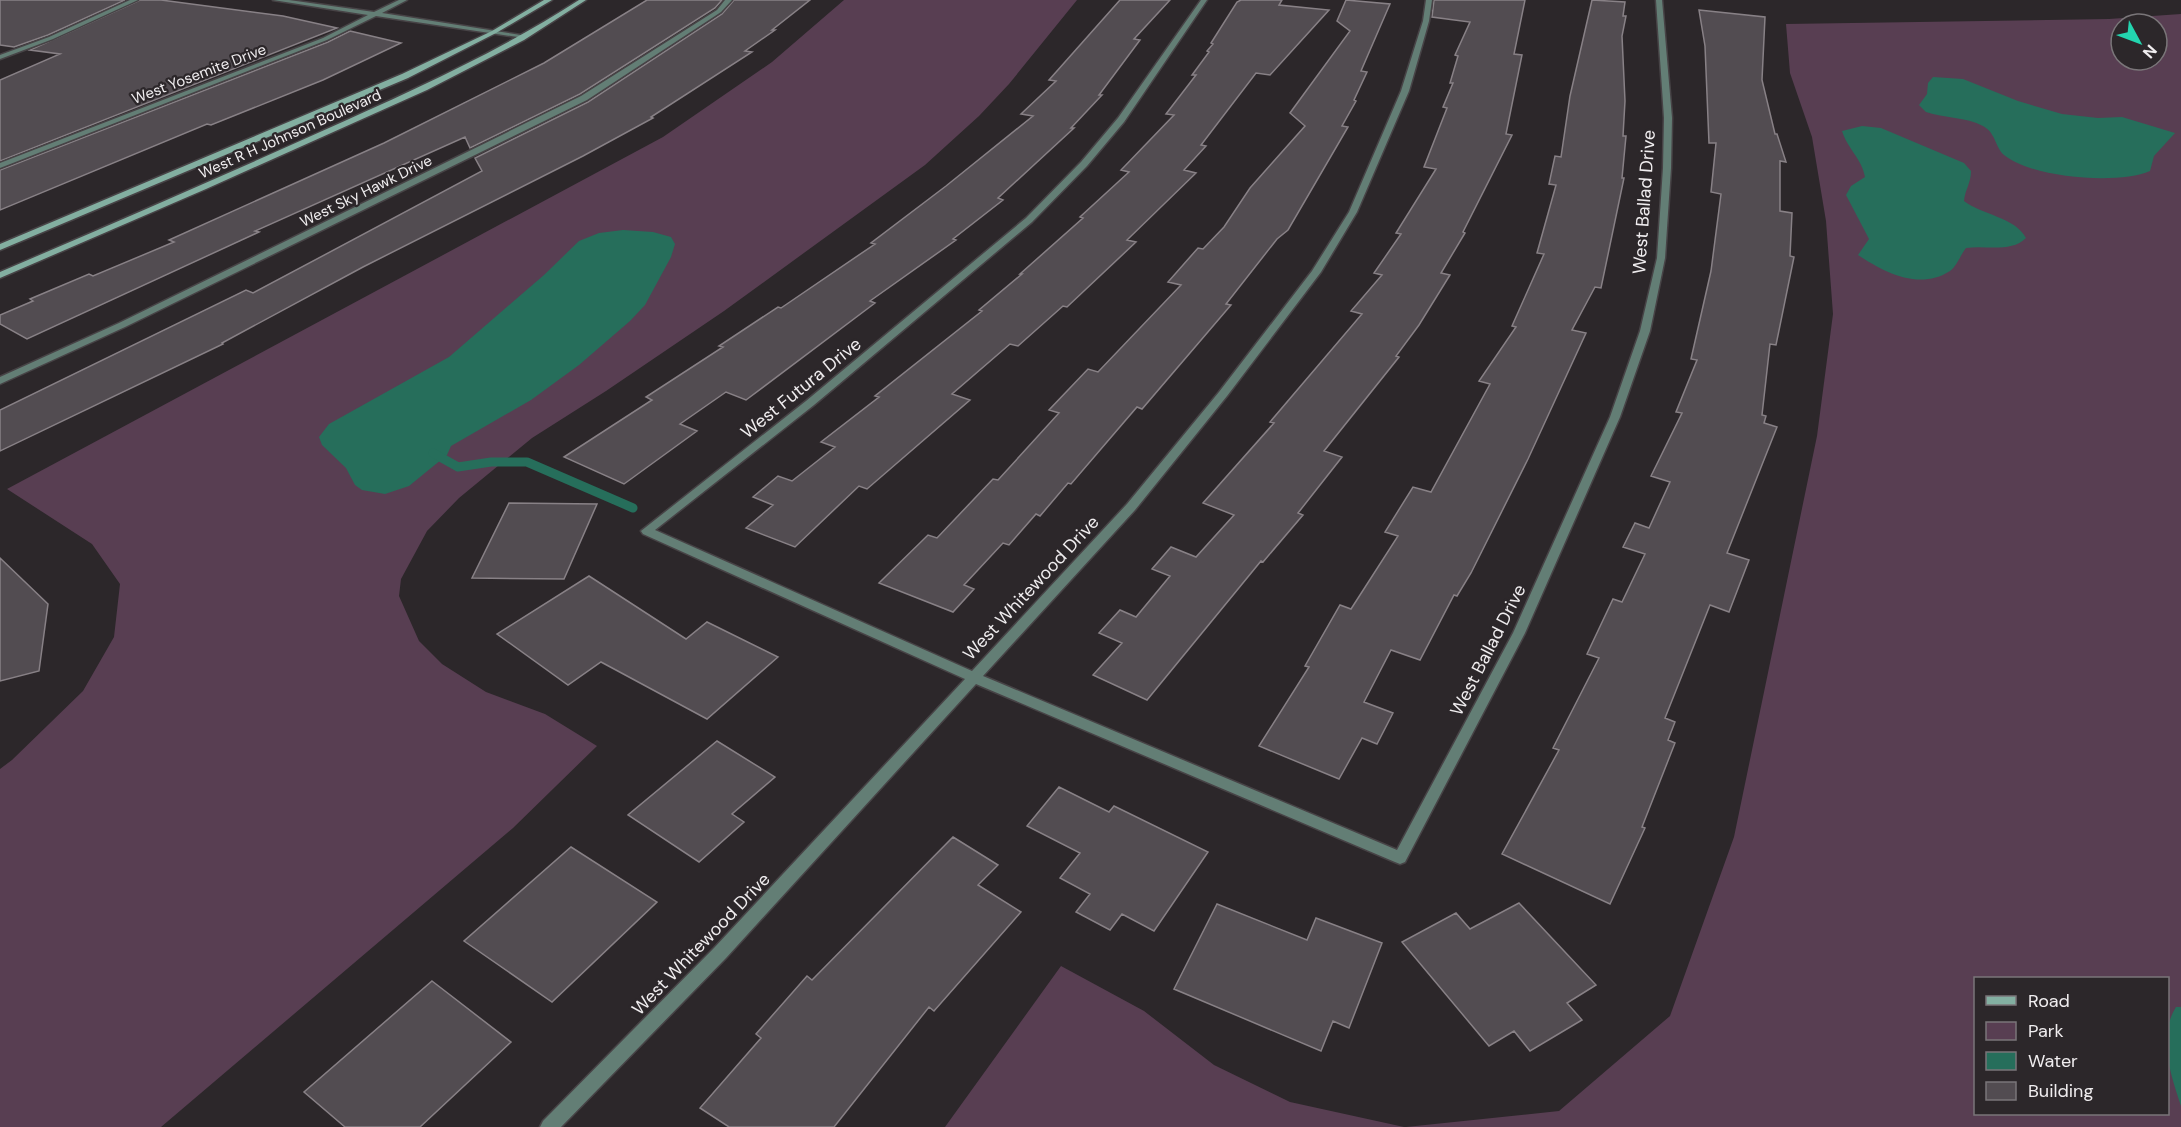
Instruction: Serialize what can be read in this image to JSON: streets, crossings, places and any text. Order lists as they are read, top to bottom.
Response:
{
  "streets": {
    "main road": ["West R H Johnson Boulevard"],
    "street": [
      "West Yosemite Drive",
      "West Sky Hawk Drive",
      "West Ballad Drive",
      "West Futura Drive",
      "West Whitewood Drive"
    ]
  },
  "crossings": [
    ["West Ballad Drive", "West Futura Drive"],
    ["West Ballad Drive", "West Whitewood Drive"],
    ["West Futura Drive", "West Whitewood Drive"]
  ],
  "legend": [
    "Road",
    "Park",
    "Water",
    "Building"
  ],
  "north": "bottom right"
}
